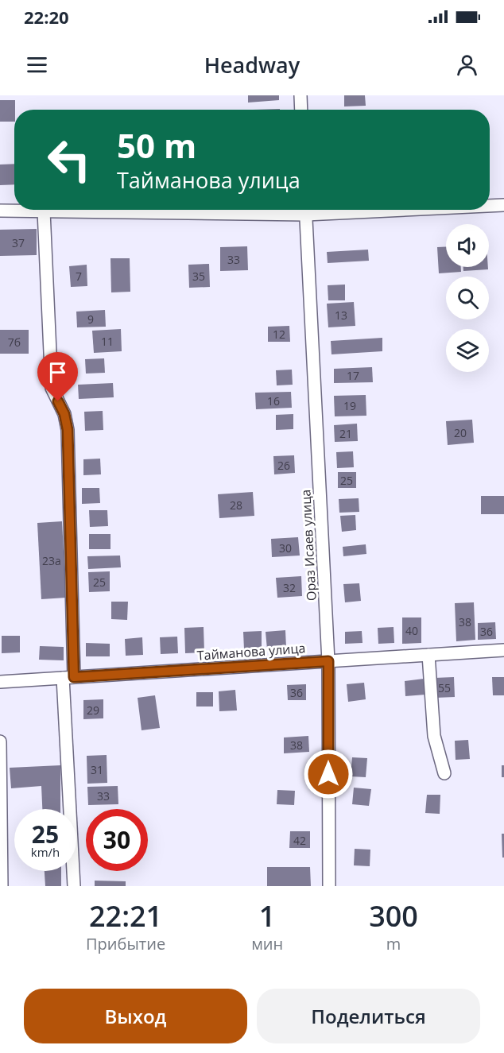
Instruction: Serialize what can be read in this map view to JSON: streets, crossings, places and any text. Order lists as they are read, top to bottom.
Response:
{
  "streets": {
    "street": ["Ораз Исаев улица", "Тайманова улица"]
  },
  "crossings": [
    ["Ораз Исаев улица", "Тайманова улица"]
  ],
  "house_numbers": [
    "37",
    "33",
    "7",
    "35",
    "13",
    "9",
    "12",
    "11",
    "7б",
    "17",
    "16",
    "19",
    "20",
    "21",
    "26",
    "25",
    "28",
    "30",
    "23а",
    "25",
    "32",
    "38",
    "40",
    "36",
    "55",
    "36",
    "29",
    "38",
    "31",
    "33",
    "42"
  ],
  "page": {
    "status": "22:20",
    "header": "Headway",
    "turn": ["50 m", "Тайманова улица"],
    "speed": "25 km/h",
    "limit": "30",
    "eta": [
      "22:21",
      "Прибытие",
      "1",
      "мин",
      "300",
      "m"
    ],
    "buttons": ["Выход", "Поделиться"]
  }
}
